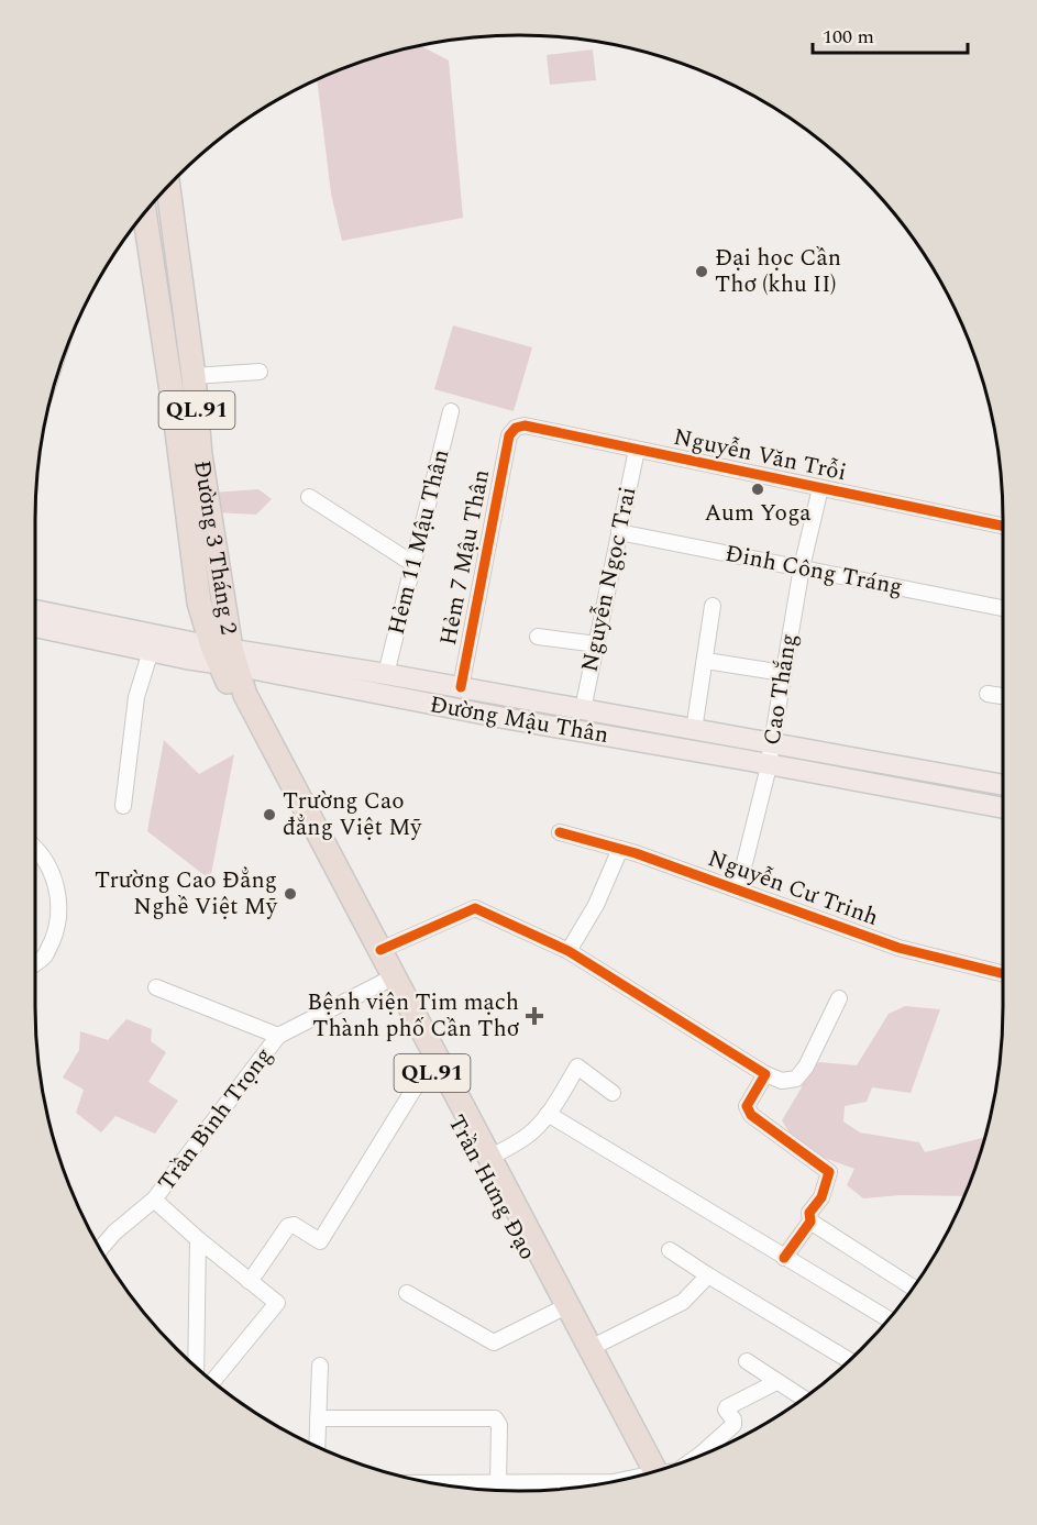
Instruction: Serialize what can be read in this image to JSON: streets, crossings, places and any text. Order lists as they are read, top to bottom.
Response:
{
  "streets": {
    "highway": ["QL.91", "Đường 3 Tháng 2", "Trần Hưng Đạo"],
    "main road": ["Đường Mậu Thân"],
    "street": [
      "Nguyễn Văn Trỗi",
      "Hẻm 11 Mậu Thân",
      "Hẻm 7 Mậu Thân",
      "Đinh Công Tráng",
      "Nguyễn Ngọc Trai",
      "Cao Thắng",
      "Nguyễn Cư Trinh",
      "Trần Bình Trọng"
    ]
  },
  "crossings": [
    ["Nguyễn Văn Trỗi", "Hẻm 7 Mậu Thân"],
    ["Nguyễn Văn Trỗi", "Nguyễn Ngọc Trai"],
    ["Nguyễn Văn Trỗi", "Cao Thắng"],
    ["Hẻm 11 Mậu Thân", "Đường Mậu Thân"],
    ["Đường 3 Tháng 2", "Đường Mậu Thân"],
    ["Đường 3 Tháng 2", "Trần Hưng Đạo"],
    ["Hẻm 7 Mậu Thân", "Đường Mậu Thân"],
    ["Đinh Công Tráng", "Nguyễn Ngọc Trai"],
    ["Đinh Công Tráng", "Cao Thắng"],
    ["Nguyễn Ngọc Trai", "Đường Mậu Thân"],
    ["Cao Thắng", "Đường Mậu Thân"],
    ["Cao Thắng", "Nguyễn Cư Trinh"],
    ["Đường Mậu Thân", "Trần Hưng Đạo"],
    ["Trần Bình Trọng", "Trần Hưng Đạo"]
  ],
  "places": {
    "other": [
      "Đại học Cần Thơ (khu II)",
      "Aum Yoga",
      "Trường Cao đẳng Việt Mỹ",
      "Trường Cao Đẳng Nghề Việt Mỹ"
    ],
    "health": ["Bệnh viện Tim mạch Thành phố Cần Thơ"]
  },
  "scale_bar": "100 m"
}
